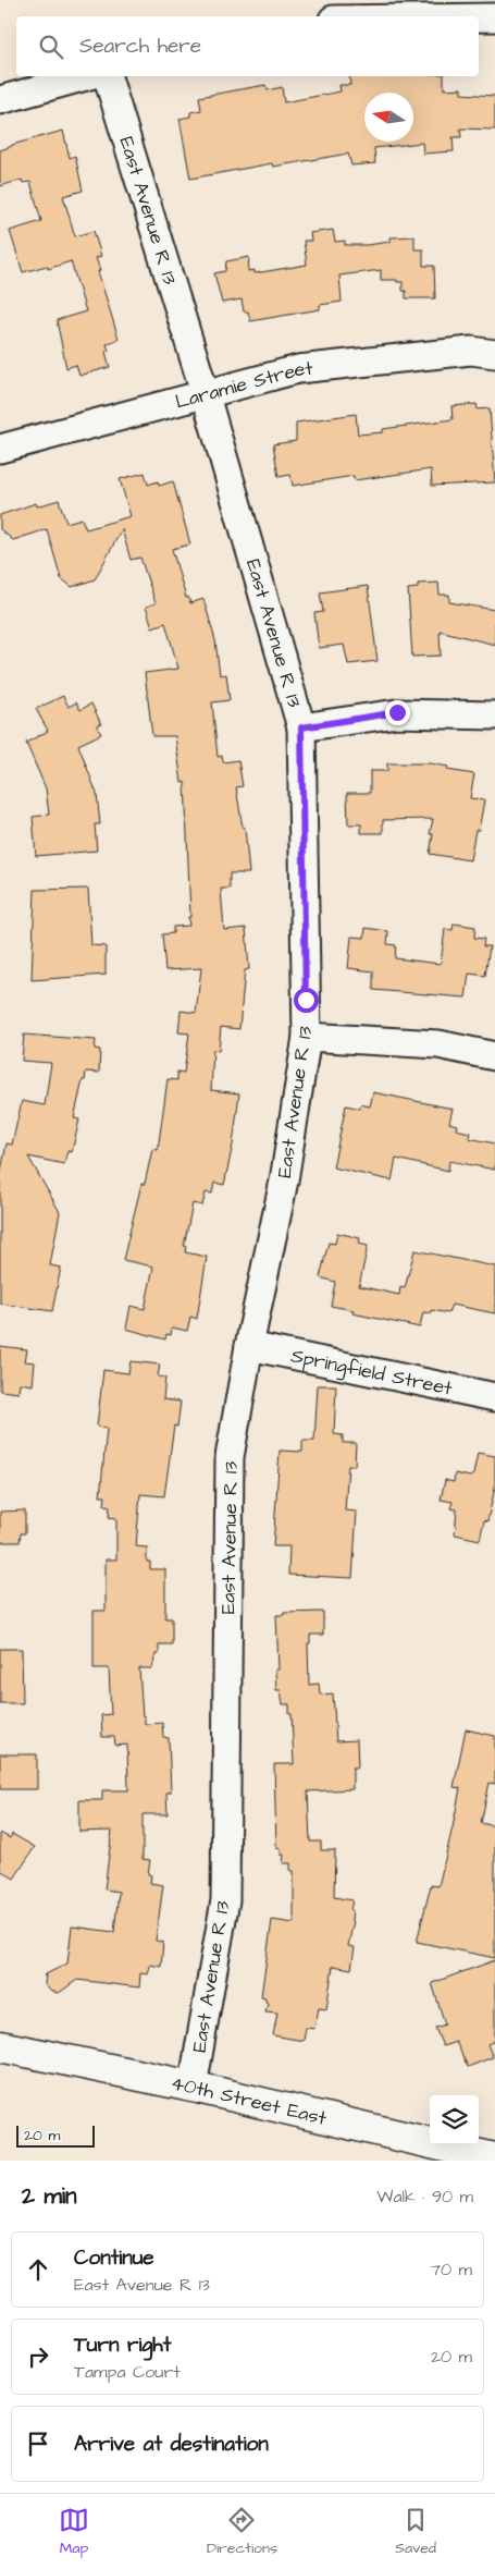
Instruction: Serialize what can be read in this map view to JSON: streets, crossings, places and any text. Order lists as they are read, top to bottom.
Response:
{
  "streets": {
    "main road": ["40th Street East"],
    "street": ["East Avenue R 13", "Laramie Street", "Springfield Street"]
  },
  "crossings": [
    ["East Avenue R 13", "Laramie Street"],
    ["East Avenue R 13", "Springfield Street"],
    ["East Avenue R 13", "40th Street East"]
  ],
  "scale_bar": "20 m",
  "north": "left",
  "page": {
    "search": "Search here",
    "scale": "20 m",
    "heading": ["2 min", "Walk · 90 m"],
    "list": [
      ["Continue", "East Avenue R 13", "70 m"],
      ["Turn right", "Tampa Court", "20 m"],
      "Arrive at destination"
    ],
    "nav": ["Map", "Directions", "Saved"]
  }
}
